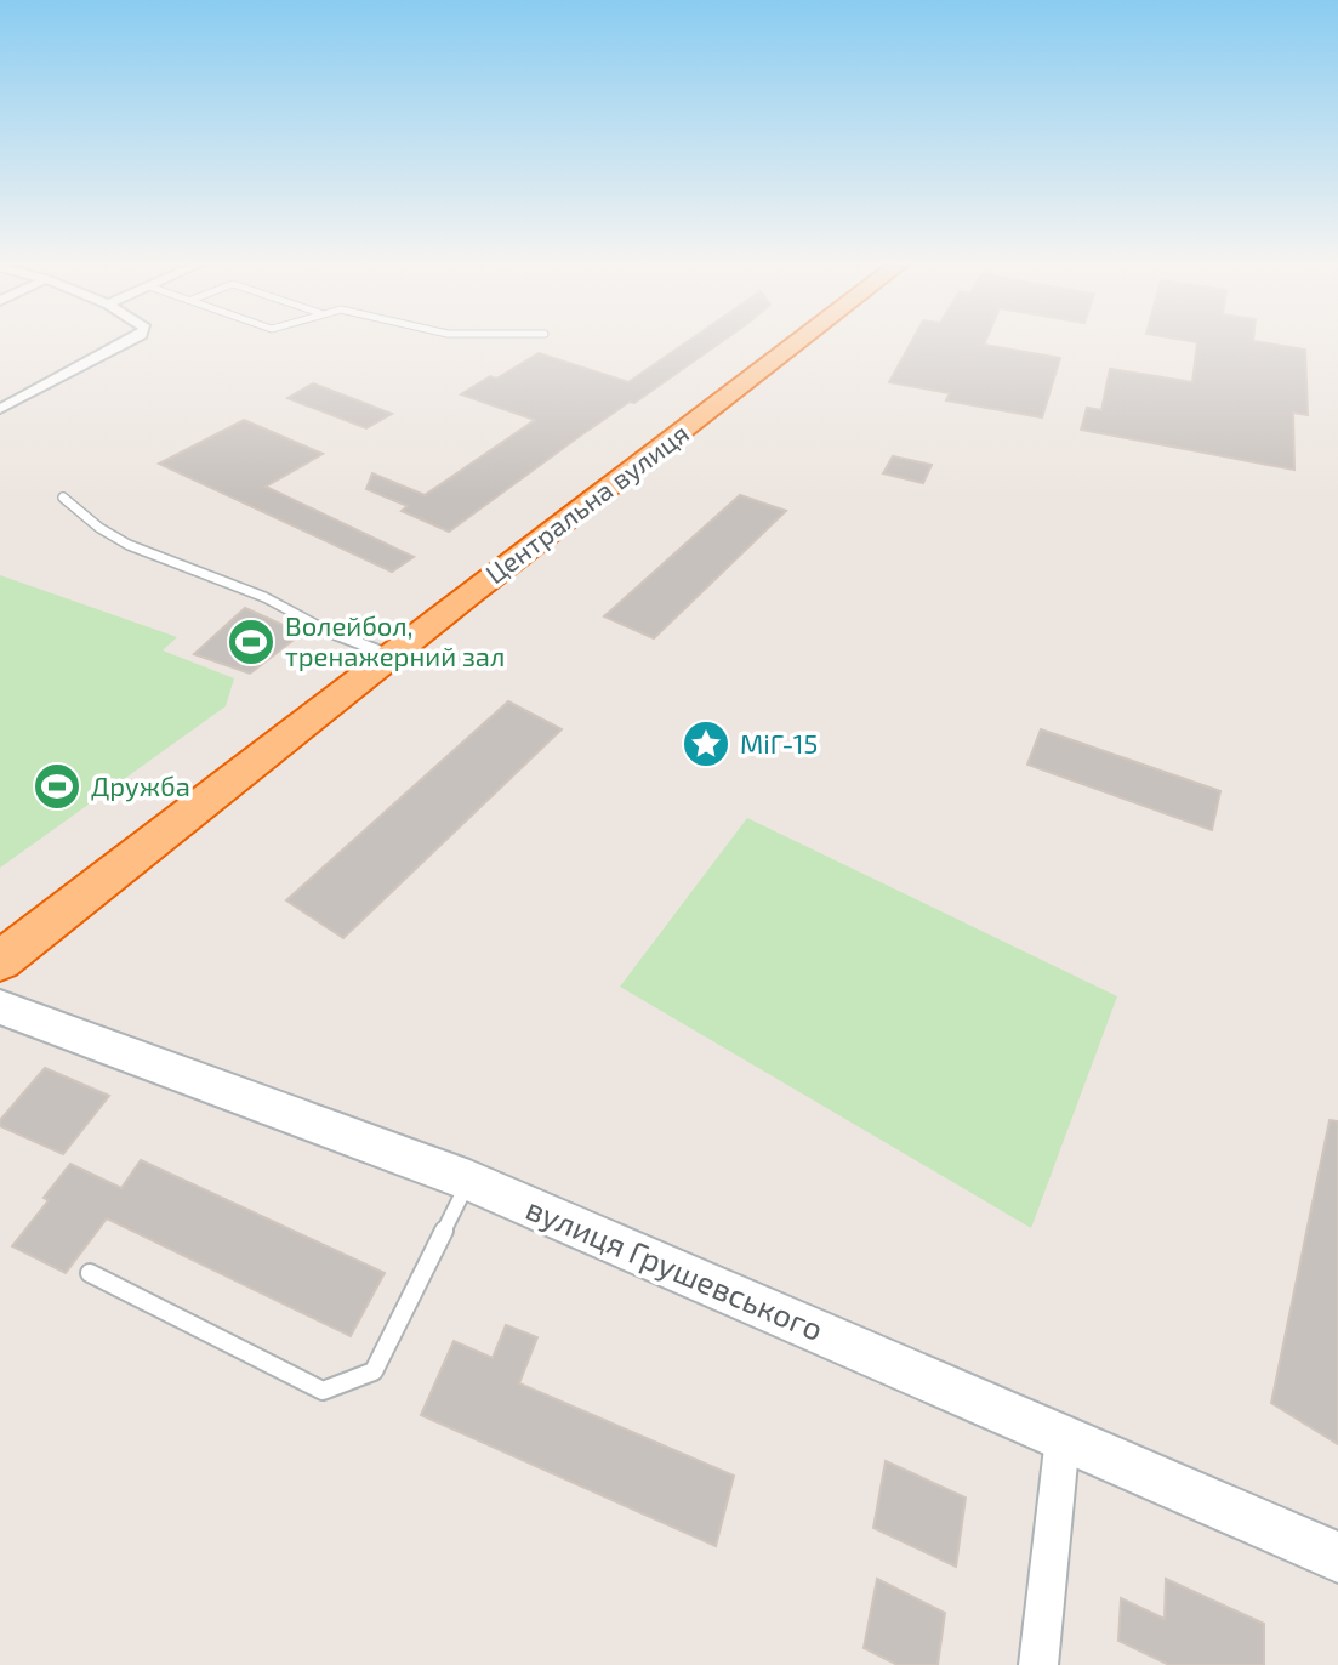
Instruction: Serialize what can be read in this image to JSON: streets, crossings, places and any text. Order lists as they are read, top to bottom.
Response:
{
  "streets": {
    "highway": ["Центральна вулиця"],
    "street": ["вулиця Грушевського"]
  },
  "places": {
    "sports": ["Волейбол, тренажерний зал", "Дружба"],
    "place": ["МіГ-15"]
  }
}
